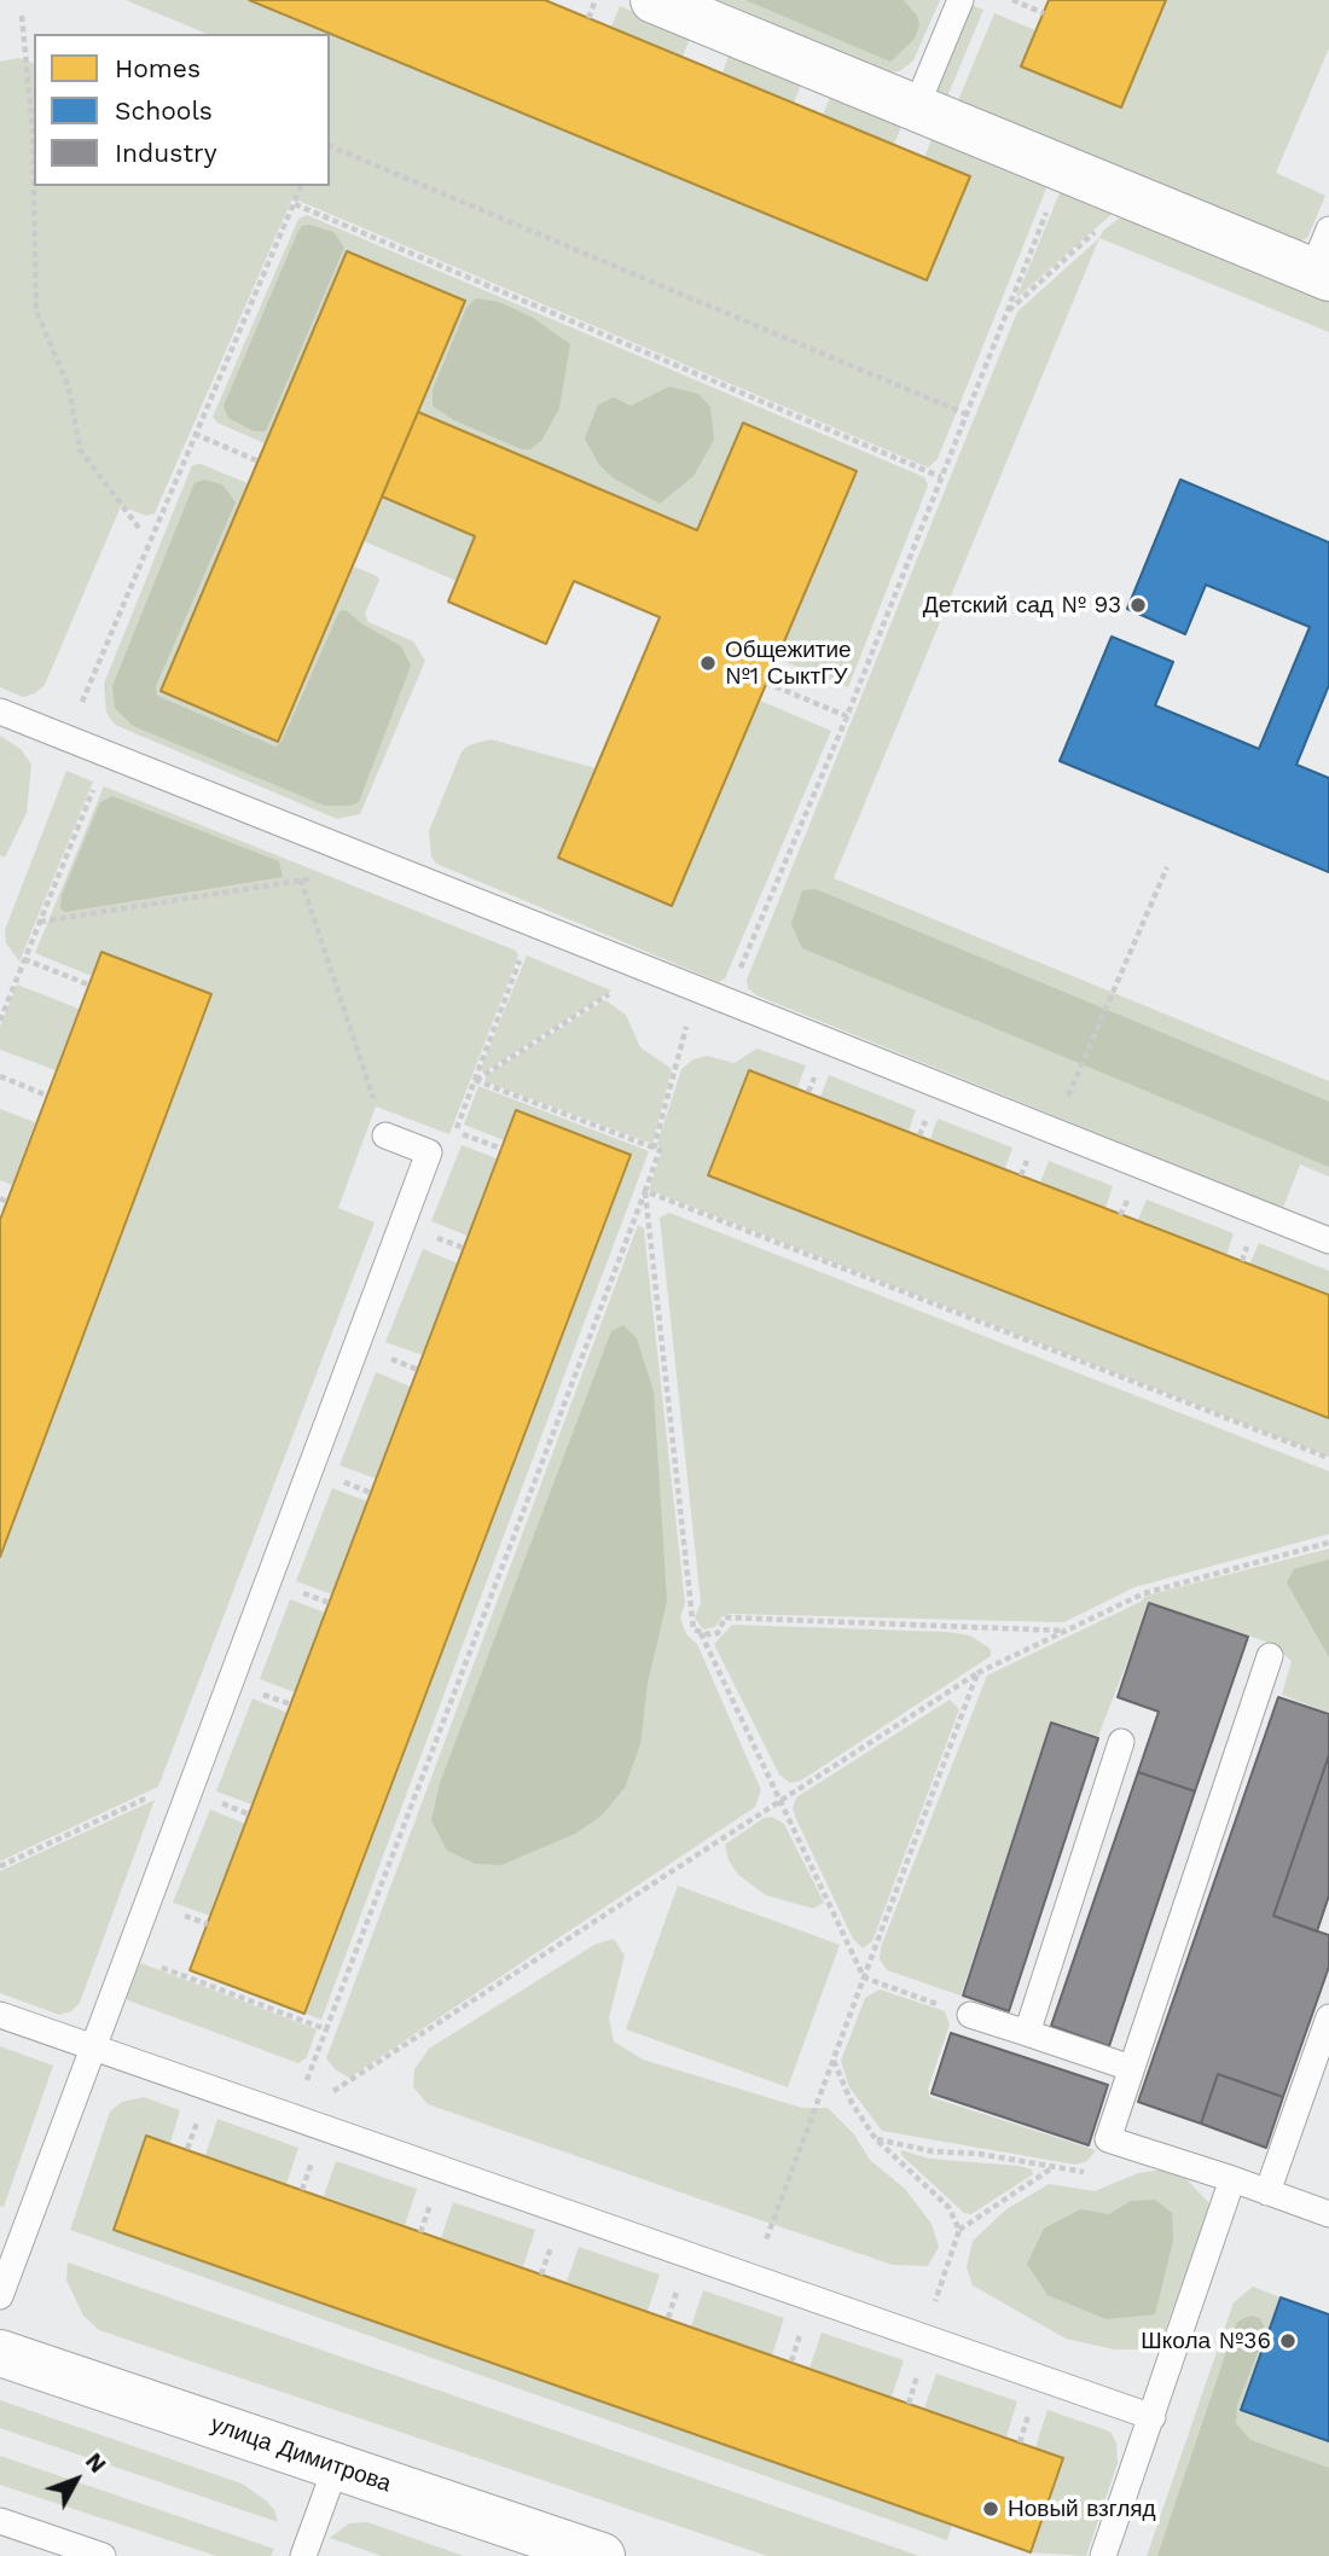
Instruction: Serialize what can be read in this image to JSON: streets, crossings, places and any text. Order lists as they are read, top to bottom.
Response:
{
  "streets": {
    "street": ["улица Димитрова"]
  },
  "places": [
    "Детский сад № 93",
    "Общежитие №1 СыктГУ",
    "Школа №36",
    "Новый взгляд"
  ],
  "legend": ["Homes", "Schools", "Industry"],
  "north": "top right"
}
